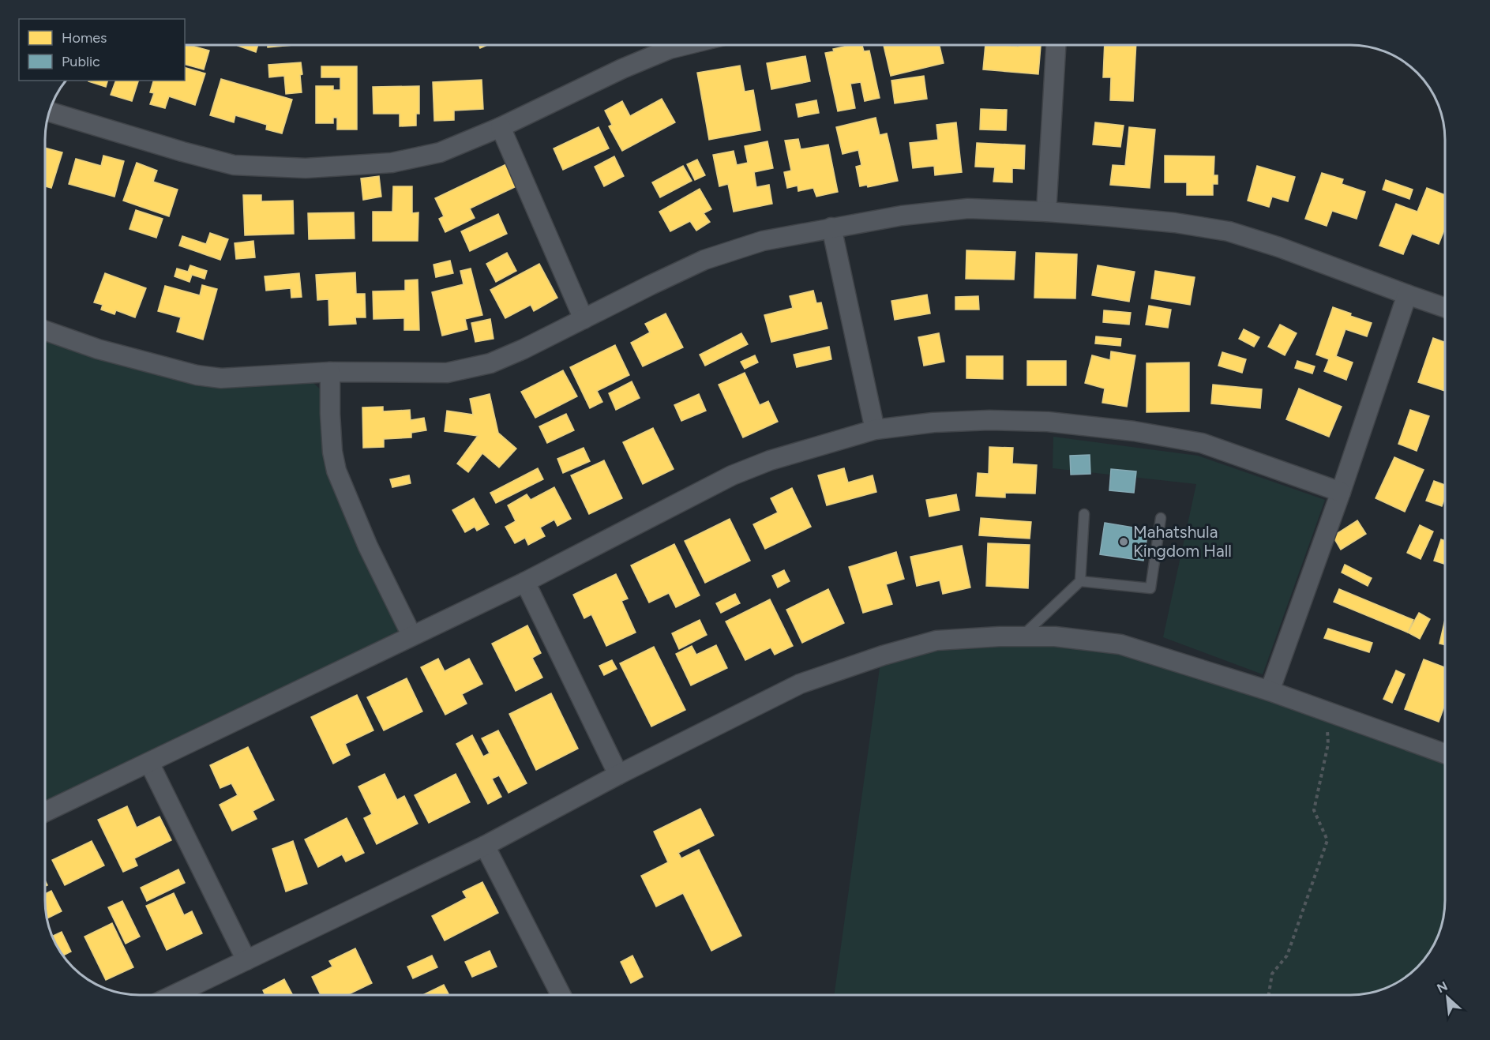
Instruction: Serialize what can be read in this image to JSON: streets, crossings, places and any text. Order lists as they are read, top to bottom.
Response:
{
  "places": ["Mahatshula Kingdom Hall"],
  "legend": ["Homes", "Public"],
  "north": "top left"
}
